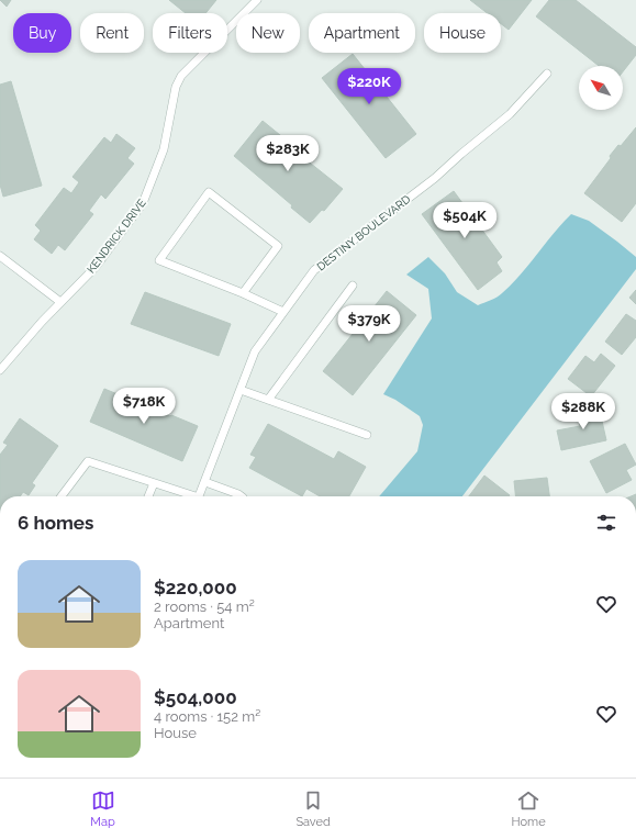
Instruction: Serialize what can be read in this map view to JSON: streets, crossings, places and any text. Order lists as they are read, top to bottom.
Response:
{
  "streets": {
    "lane": ["DESTINY BOULEVARD", "KENDRICK DRIVE"]
  },
  "north": "top left",
  "page": {
    "chip": [
      "Buy",
      "Rent",
      "Filters",
      "New",
      "Apartment",
      "House"
    ],
    "price": [
      "$220K",
      "$283K",
      "$504K",
      "$379K",
      "$718K",
      "$288K"
    ],
    "heading": "6 homes",
    "list": [
      {
        "name": "$220,000",
        "note": "2 rooms · 54 m² · Apartment"
      },
      {
        "name": "$504,000",
        "note": "4 rooms · 152 m² · House"
      }
    ],
    "tabs": ["Map", "Saved", "Home"]
  }
}
